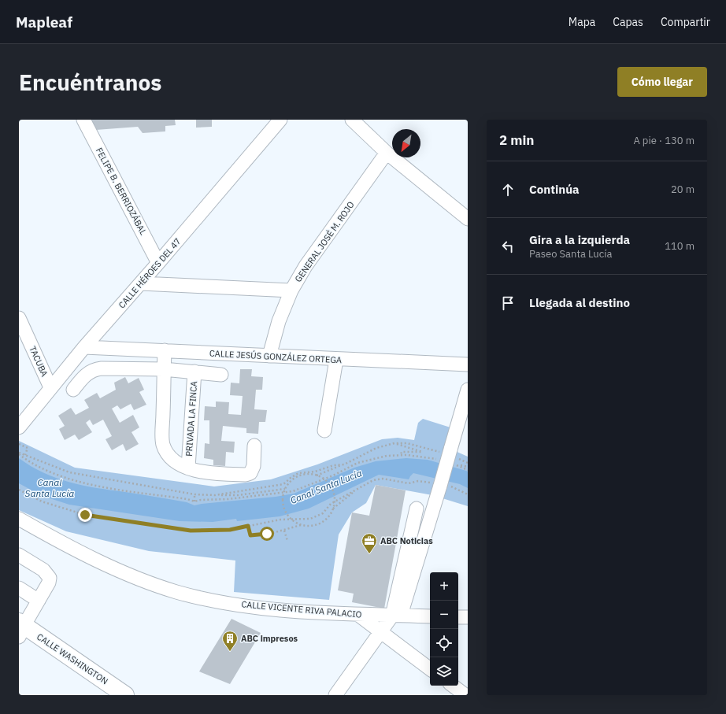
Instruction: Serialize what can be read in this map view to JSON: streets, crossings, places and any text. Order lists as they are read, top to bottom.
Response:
{
  "streets": {
    "main road": ["CALLE WASHINGTON"],
    "street": [
      "FELIPE B. BERRIOZÁBAL",
      "GENERAL JOSÉ M. ROJO",
      "CALLE HÉROES DEL 47",
      "CALLE JESÚS GONZÁLEZ ORTEGA",
      "TACUBA",
      "PRIVADA LA FINCA",
      "CALLE VICENTE RIVA PALACIO"
    ]
  },
  "crossings": [
    ["FELIPE B. BERRIOZÁBAL", "CALLE HÉROES DEL 47"],
    ["GENERAL JOSÉ M. ROJO", "CALLE JESÚS GONZÁLEZ ORTEGA"],
    ["CALLE HÉROES DEL 47", "CALLE JESÚS GONZÁLEZ ORTEGA"],
    ["CALLE HÉROES DEL 47", "TACUBA"],
    ["CALLE JESÚS GONZÁLEZ ORTEGA", "PRIVADA LA FINCA"]
  ],
  "water": ["Canal Santa Lucía"],
  "places": {
    "office": ["ABC Noticias"],
    "building": ["ABC impresos"]
  },
  "north": "bottom left",
  "page": {
    "header": "Mapleaf",
    "nav": ["Mapa", "Capas", "Compartir"],
    "buttons": "Cómo llegar",
    "title": "Encuéntranos",
    "heading": ["2 min", "A pie · 130 m"],
    "list": [
      ["Continúa", "20 m"],
      ["Gira a la izquierda", "Paseo Santa Lucía", "110 m"],
      "Llegada al destino"
    ],
    "map_buttons": ["+", "−"]
  }
}
